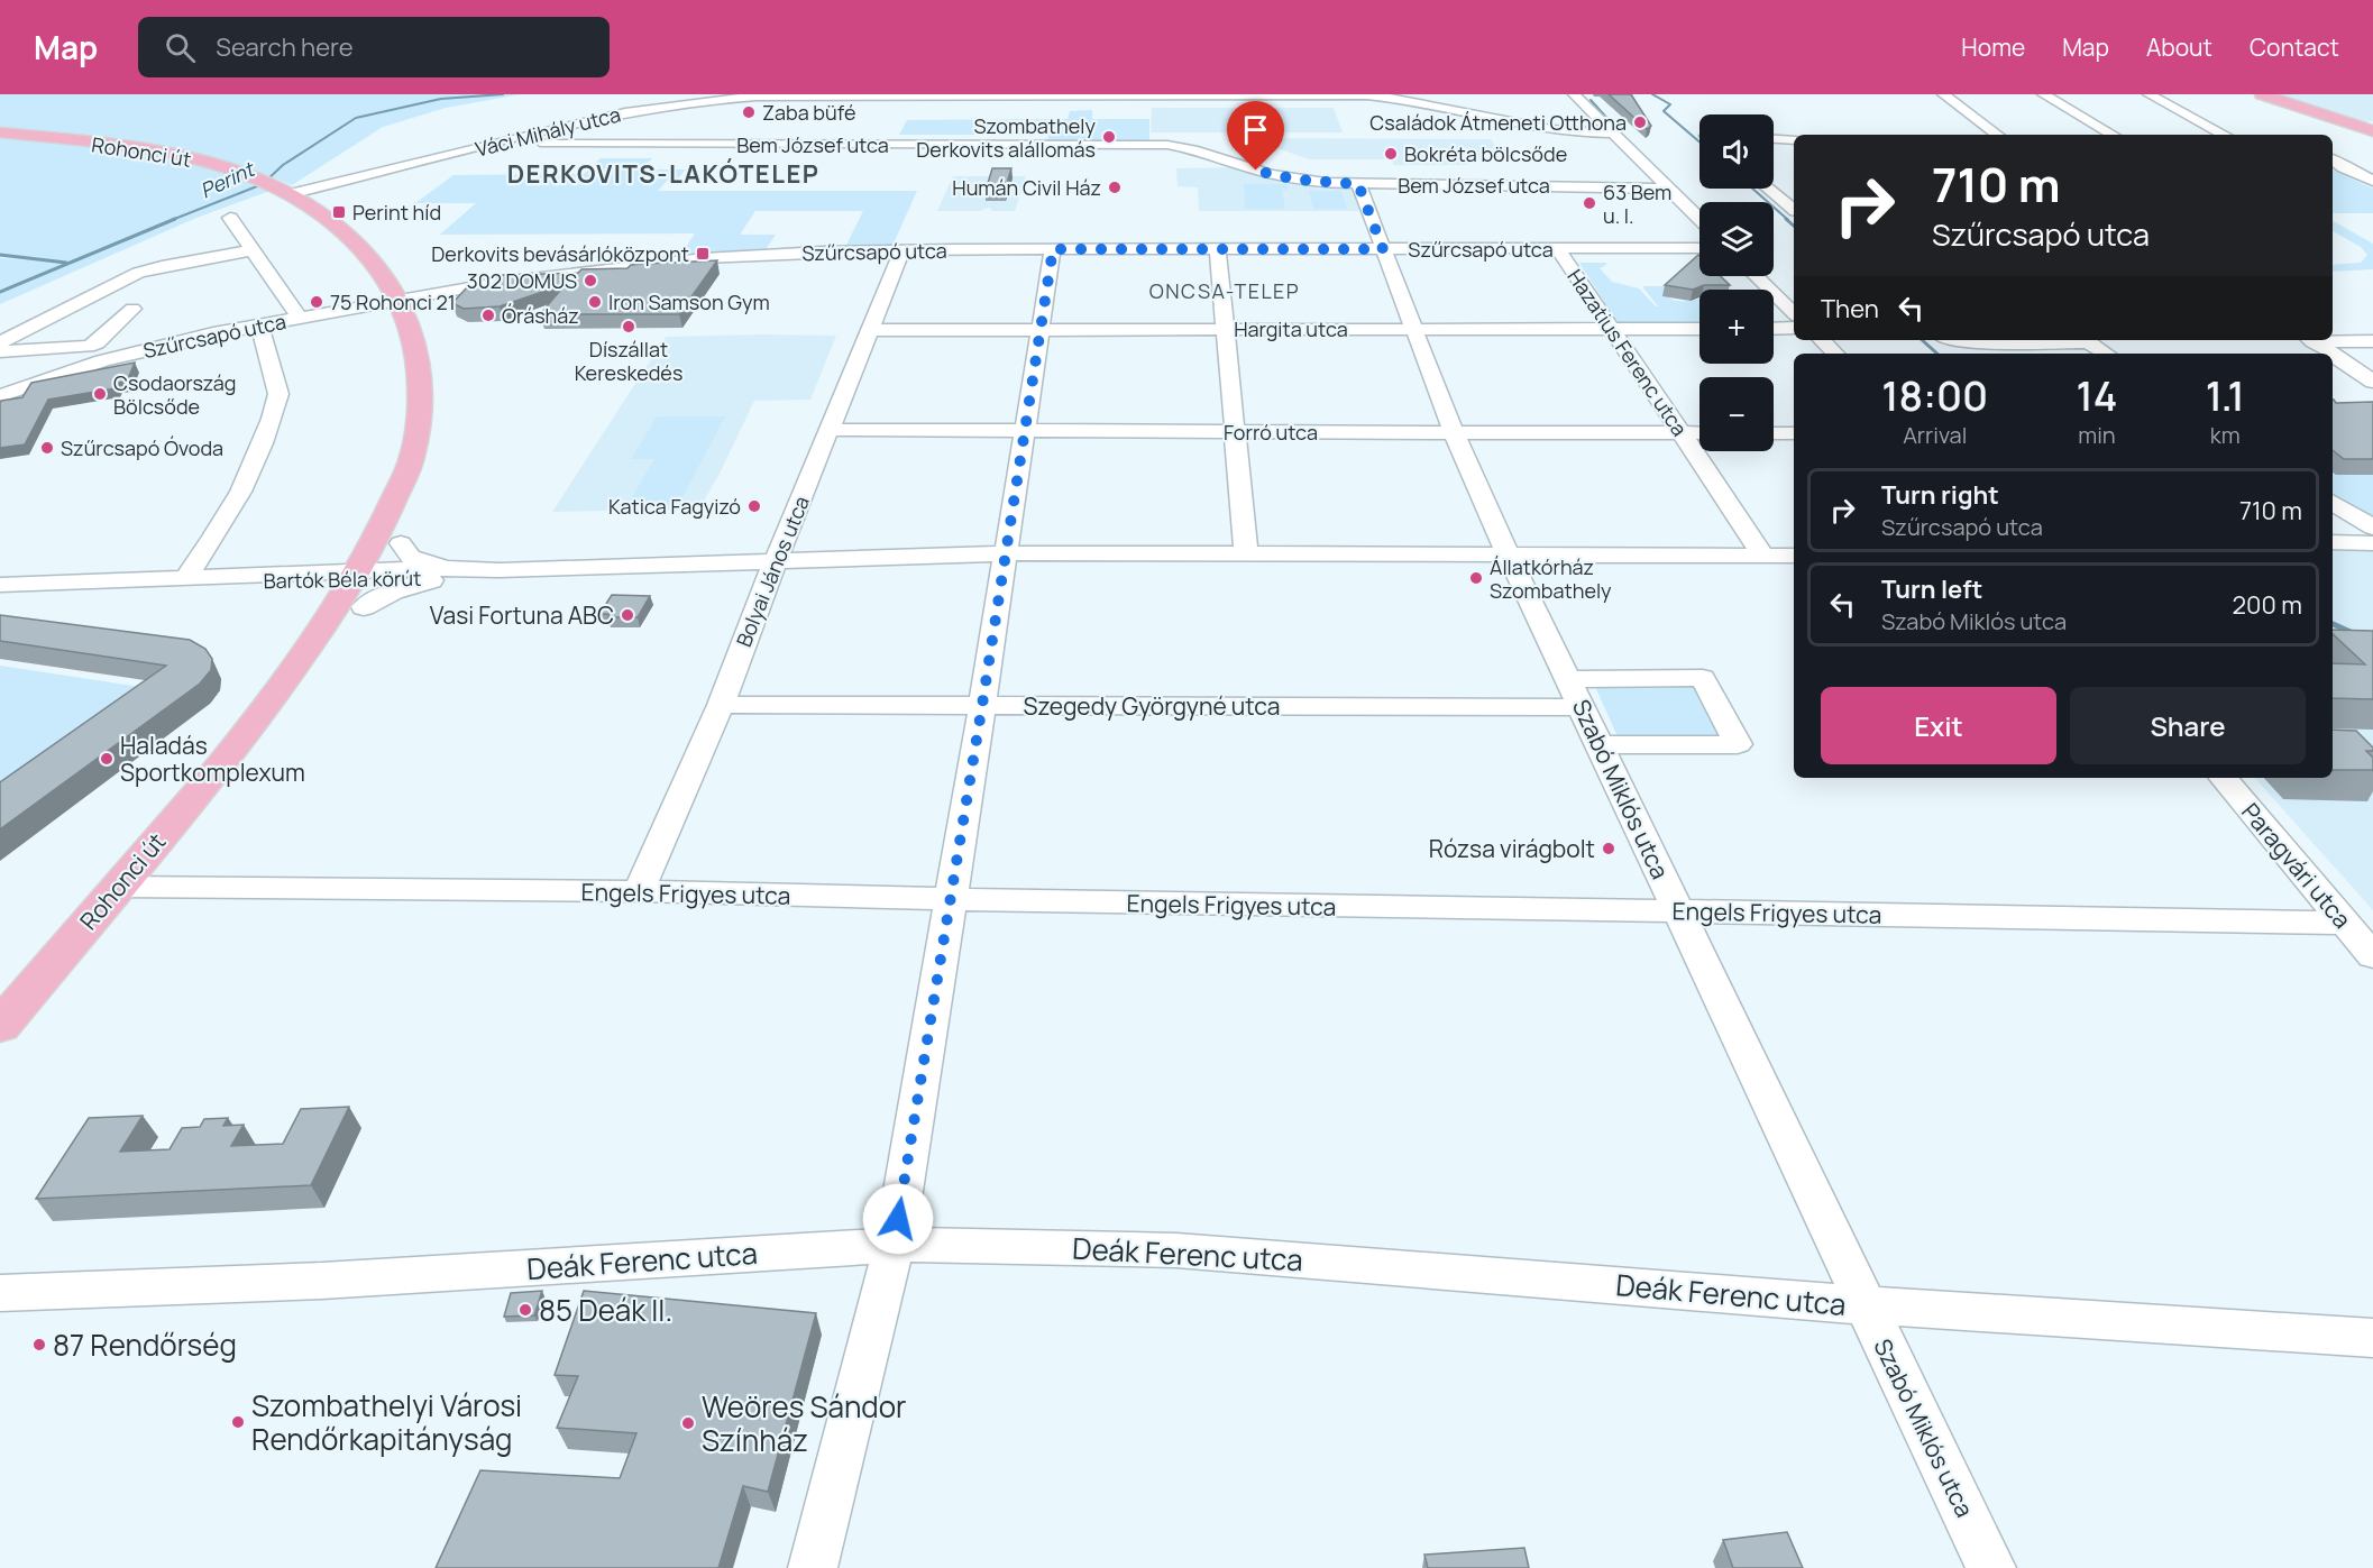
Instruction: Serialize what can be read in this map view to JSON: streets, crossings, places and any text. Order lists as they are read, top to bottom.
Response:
{
  "streets": {
    "main road": ["Rohonci út"],
    "street": [
      "Váci Mihály utca",
      "Bem József utca",
      "Szűrcsapó utca",
      "Hargita utca",
      "Hazatius Ferenc utca",
      "Forró utca",
      "Bolyai János utca",
      "Bartók Béla körút",
      "Szegedy Györgyné utca",
      "Szabó Miklós utca",
      "Paragvári utca",
      "Engels Frigyes utca",
      "Deák Ferenc utca"
    ]
  },
  "crossings": [
    ["Váci Mihály utca", "Bem József utca"],
    ["Váci Mihály utca", "Rohonci út"],
    ["Bem József utca", "Szabó Miklós utca"],
    ["Rohonci út", "Szűrcsapó utca"],
    ["Rohonci út", "Bartók Béla körút"],
    ["Rohonci út", "Engels Frigyes utca"],
    ["Szűrcsapó utca", "Hazatius Ferenc utca"],
    ["Szűrcsapó utca", "Bolyai János utca"],
    ["Szűrcsapó utca", "Szabó Miklós utca"],
    ["Hargita utca", "Hazatius Ferenc utca"],
    ["Hargita utca", "Bolyai János utca"],
    ["Hargita utca", "Szabó Miklós utca"],
    ["Hazatius Ferenc utca", "Forró utca"],
    ["Hazatius Ferenc utca", "Bartók Béla körút"],
    ["Forró utca", "Bolyai János utca"],
    ["Forró utca", "Szabó Miklós utca"],
    ["Bolyai János utca", "Bartók Béla körút"],
    ["Bolyai János utca", "Szegedy Györgyné utca"],
    ["Bolyai János utca", "Engels Frigyes utca"],
    ["Bartók Béla körút", "Szabó Miklós utca"],
    ["Szegedy Györgyné utca", "Szabó Miklós utca"],
    ["Szabó Miklós utca", "Engels Frigyes utca"],
    ["Szabó Miklós utca", "Deák Ferenc utca"],
    ["Paragvári utca", "Engels Frigyes utca"]
  ],
  "districts": ["DERKOVITS-LAKÓTELEP", "ONCSA-TELEP"],
  "water": ["Perint"],
  "places": {
    "other": [
      "Zaba büfé",
      "Családok Átmeneti Otthona",
      "Szombathely Derkovits alállomás",
      "Bokréta bölcsőde",
      "Humán Civil Ház",
      "63 Bem u. I.",
      "302 DOMUS",
      "75 Rohonci 21",
      "Iron Samson Gym",
      "Órásház",
      "Díszállat Kereskedés",
      "Csodaország Bölcsőde",
      "Szűrcsapó Óvoda",
      "Katica Fagyizó",
      "Állatkórház Szombathely",
      "Vasi Fortuna ABC",
      "Haladás Sportkomplexum",
      "Rózsa virágbolt",
      "85 Deák II.",
      "87 Rendőrség",
      "Szombathelyi Városi Rendőrkapitányság",
      "Weöres Sándor Színház"
    ],
    "transit": ["Perint híd", "Derkovits bevásárlóközpont"]
  },
  "page": {
    "header": "Map",
    "search": "Search here",
    "nav": [
      "Home",
      "Map",
      "About",
      "Contact"
    ],
    "map_buttons": ["+", "−"],
    "turn": ["710 m", "Szűrcsapó utca"],
    "then": "Then",
    "eta": [
      "18:00",
      "Arrival",
      "14",
      "min",
      "1.1",
      "km"
    ],
    "list": [
      {
        "name": "Turn right",
        "note": "Szűrcsapó utca",
        "value": "710 m"
      },
      {
        "name": "Turn left",
        "note": "Szabó Miklós utca",
        "value": "200 m"
      }
    ],
    "buttons": ["Exit", "Share"]
  }
}
